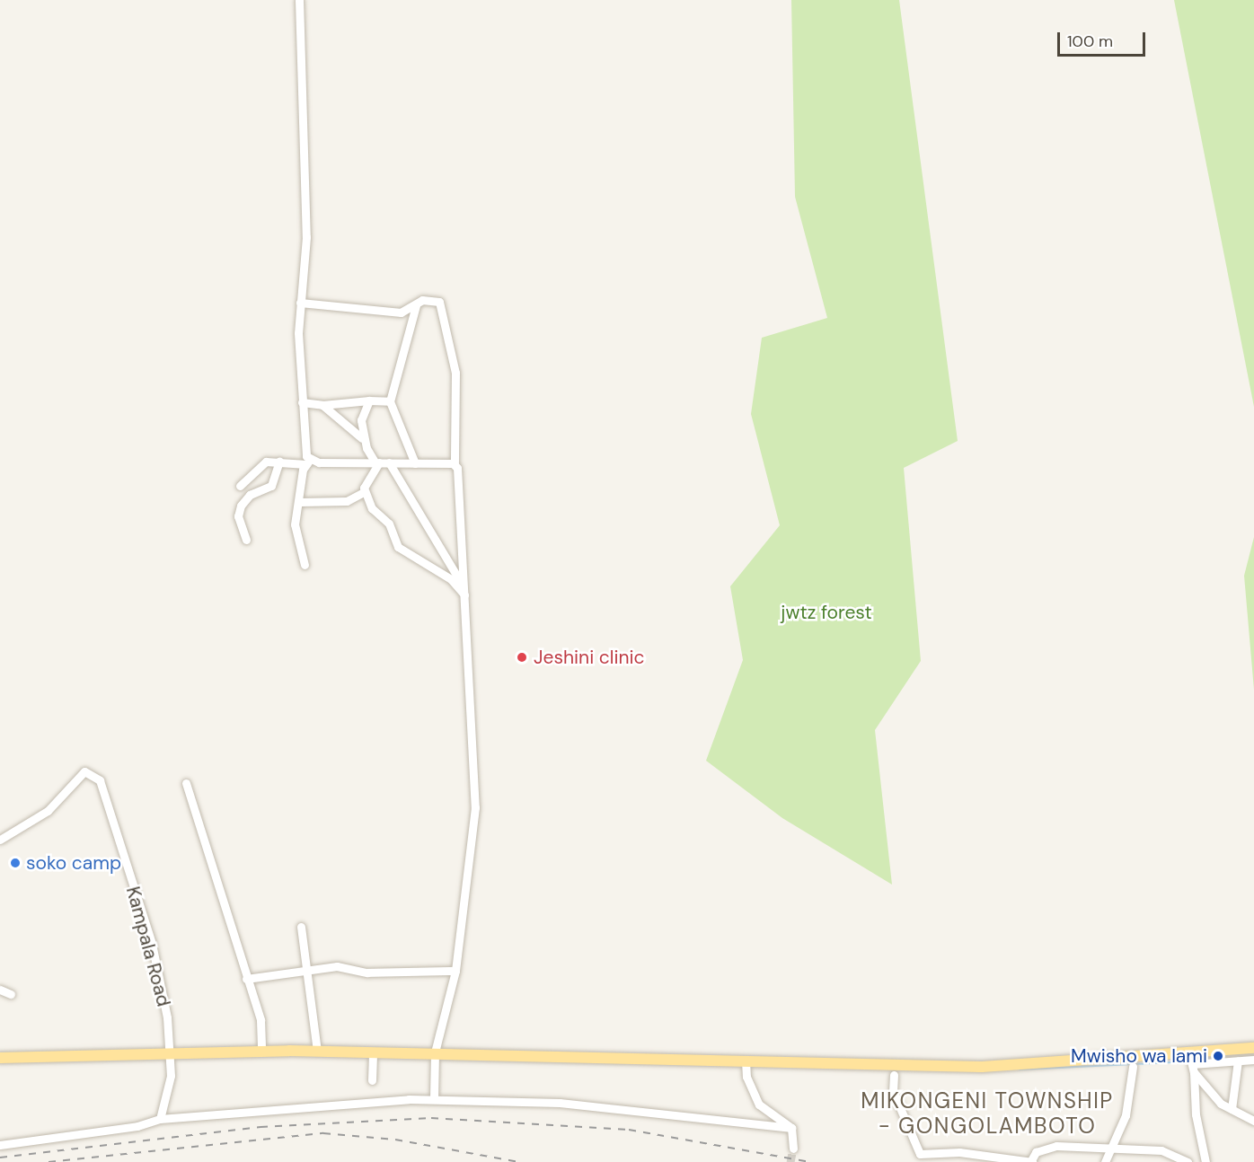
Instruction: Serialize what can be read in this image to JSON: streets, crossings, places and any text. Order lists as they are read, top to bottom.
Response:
{
  "streets": {
    "street": ["Kampala Road"]
  },
  "districts": ["MIKONGENI TOWNSHIP - GONGOLAMBOTO"],
  "parks": ["jwtz forest"],
  "places": ["Jeshini clinic", "soko camp", "Mwisho wa lami"],
  "scale_bar": "100 m"
}
